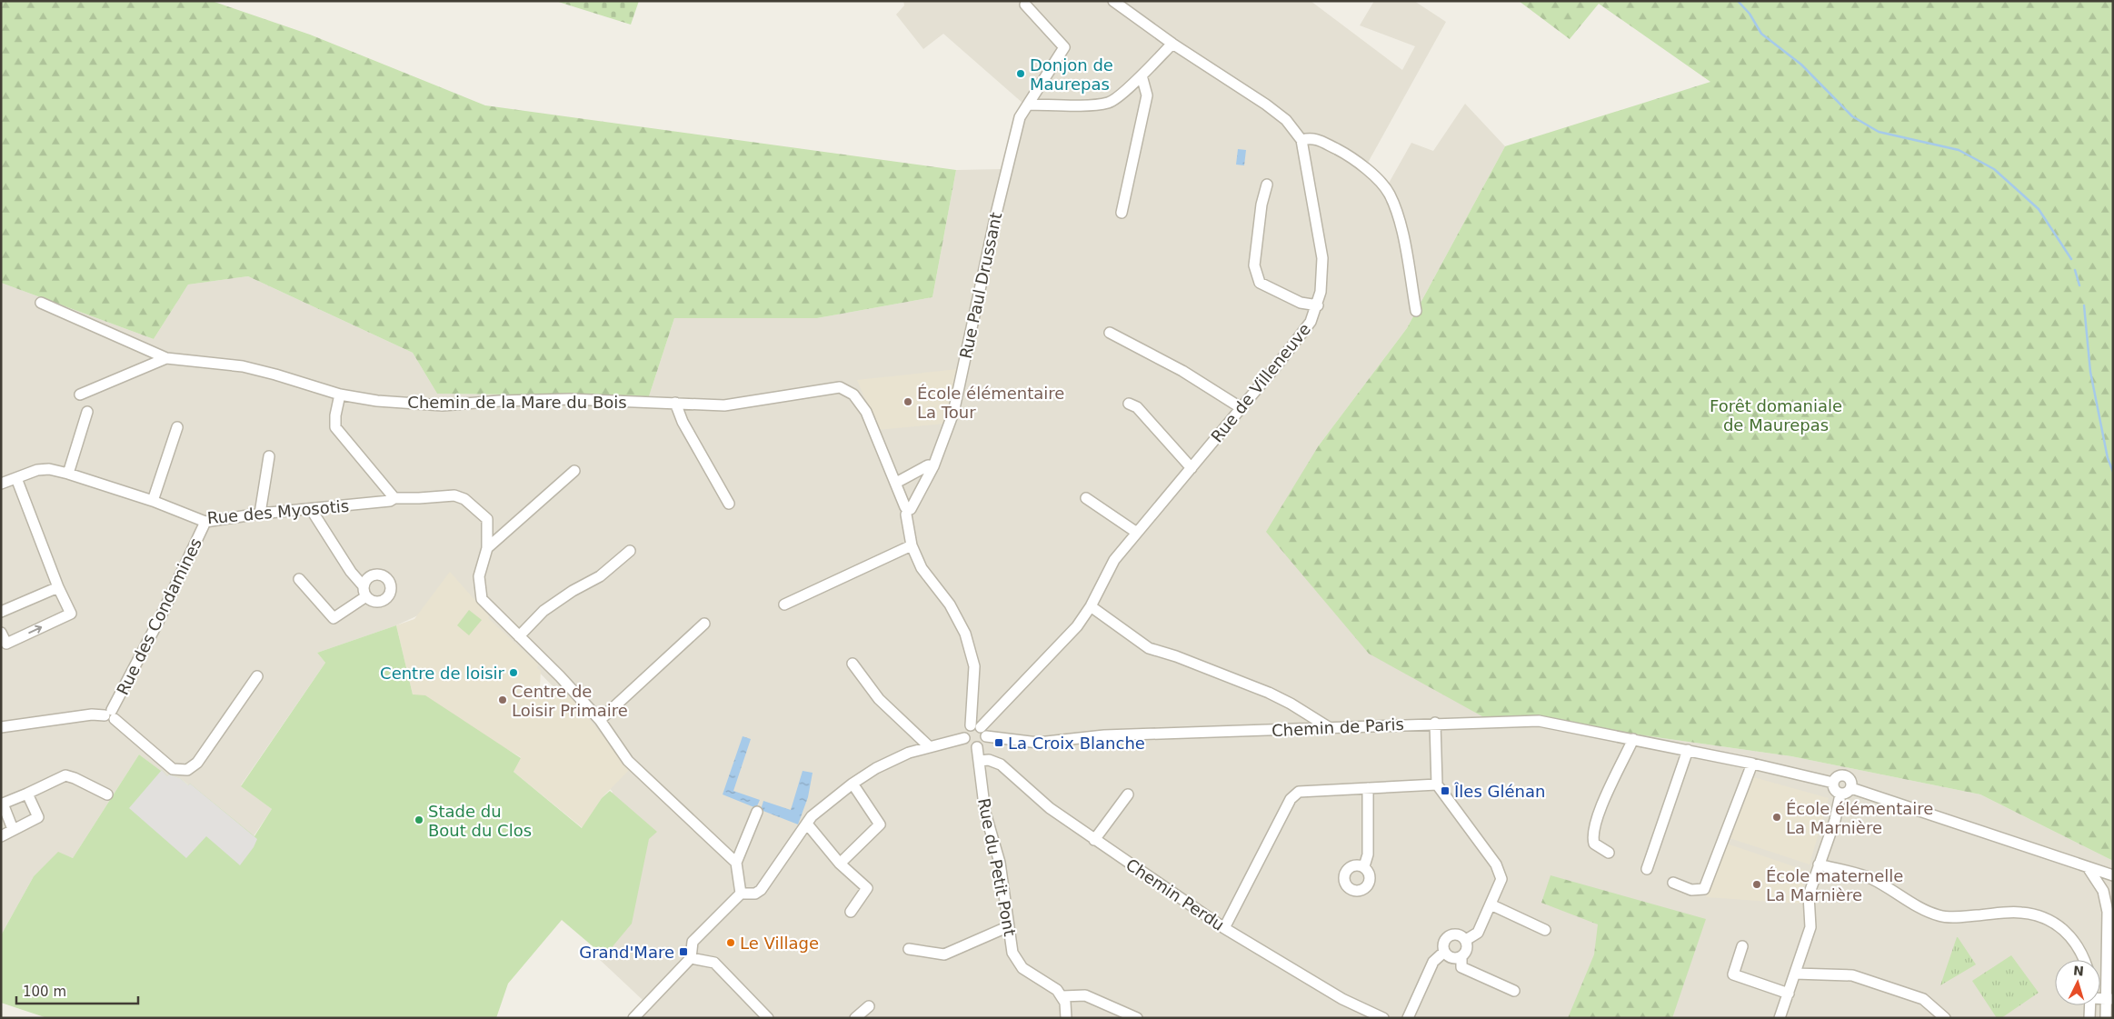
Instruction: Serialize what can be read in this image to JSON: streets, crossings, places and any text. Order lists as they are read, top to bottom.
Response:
{
  "streets": {
    "street": [
      "Rue Paul Drussant",
      "Rue de Villeneuve",
      "Chemin de la Mare du Bois",
      "Rue des Myosotis",
      "Rue des Condamines",
      "Chemin de Paris",
      "Rue du Petit Pont",
      "Chemin Perdu"
    ]
  },
  "crossings": [
    ["Rue Paul Drussant", "Chemin de la Mare du Bois"],
    ["Rue de Villeneuve", "Chemin de Paris"],
    ["Rue des Myosotis", "Rue des Condamines"],
    ["Rue du Petit Pont", "Chemin Perdu"]
  ],
  "parks": ["Forêt domaniale de Maurepas"],
  "places": {
    "other": [
      "Donjon de Maurepas",
      "École élémentaire La Tour",
      "Centre de loisir",
      "Centre de Loisir Primaire",
      "École élémentaire La Marnière",
      "Stade du Bout du Clos",
      "École maternelle La Marnière",
      "Le Village"
    ],
    "transit": ["La Croix Blanche", "Îles Glénan", "Grand'Mare"]
  },
  "scale_bar": "100 m",
  "north": "top"
}
